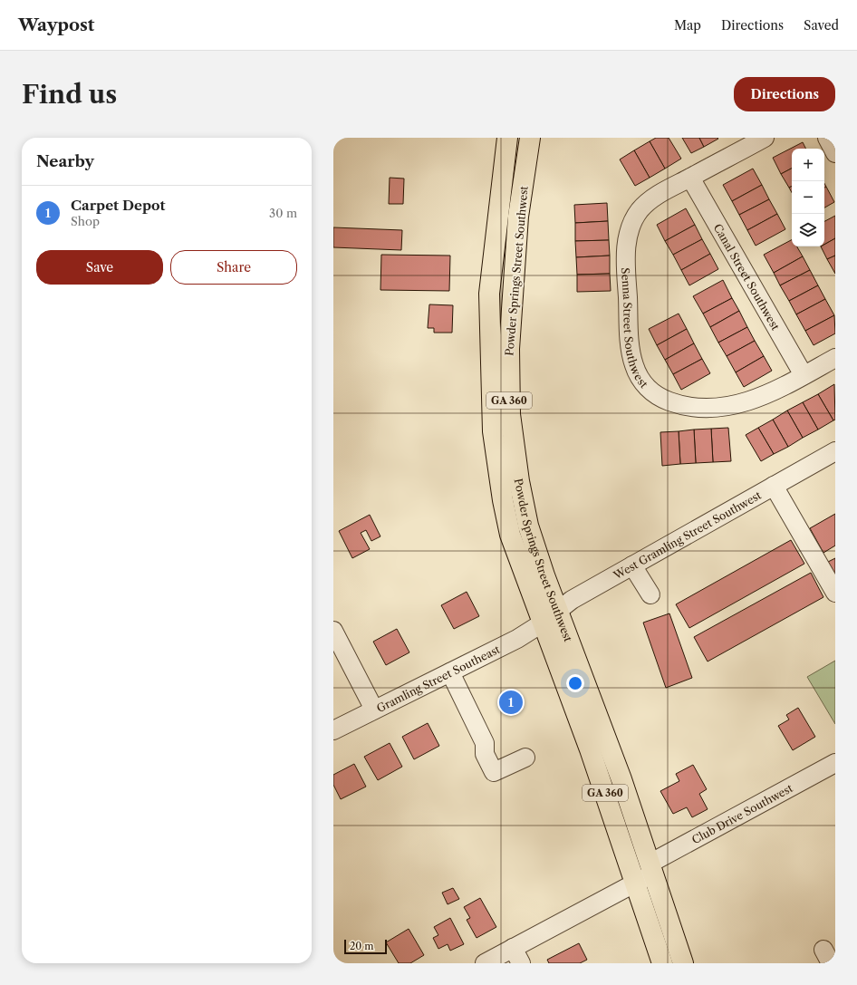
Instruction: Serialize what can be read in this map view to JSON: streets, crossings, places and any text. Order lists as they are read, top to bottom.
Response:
{
  "streets": {
    "main road": ["Powder Springs Street Southwest", "GA 360"],
    "street": [
      "Canal Street Southwest",
      "Senna Street Southwest",
      "West Gramling Street Southwest",
      "Gramling Street Southeast",
      "Club Drive Southwest"
    ]
  },
  "crossings": [
    ["Powder Springs Street Southwest", "West Gramling Street Southwest"],
    ["Powder Springs Street Southwest", "Gramling Street Southeast"],
    ["Powder Springs Street Southwest", "Club Drive Southwest"],
    ["Canal Street Southwest", "Senna Street Southwest"],
    ["West Gramling Street Southwest", "Gramling Street Southeast"]
  ],
  "scale_bar": "20 m",
  "page": {
    "header": "Waypost",
    "nav": ["Map", "Directions", "Saved"],
    "buttons": [
      "Directions",
      ["Save", "Share"]
    ],
    "title": "Find us",
    "heading": "Nearby",
    "map_buttons": ["+", "−"],
    "list": [
      {
        "mark": "1",
        "name": "Carpet Depot",
        "note": "Shop",
        "value": "30 m"
      }
    ],
    "pins": "1",
    "scale": "20 m"
  }
}
